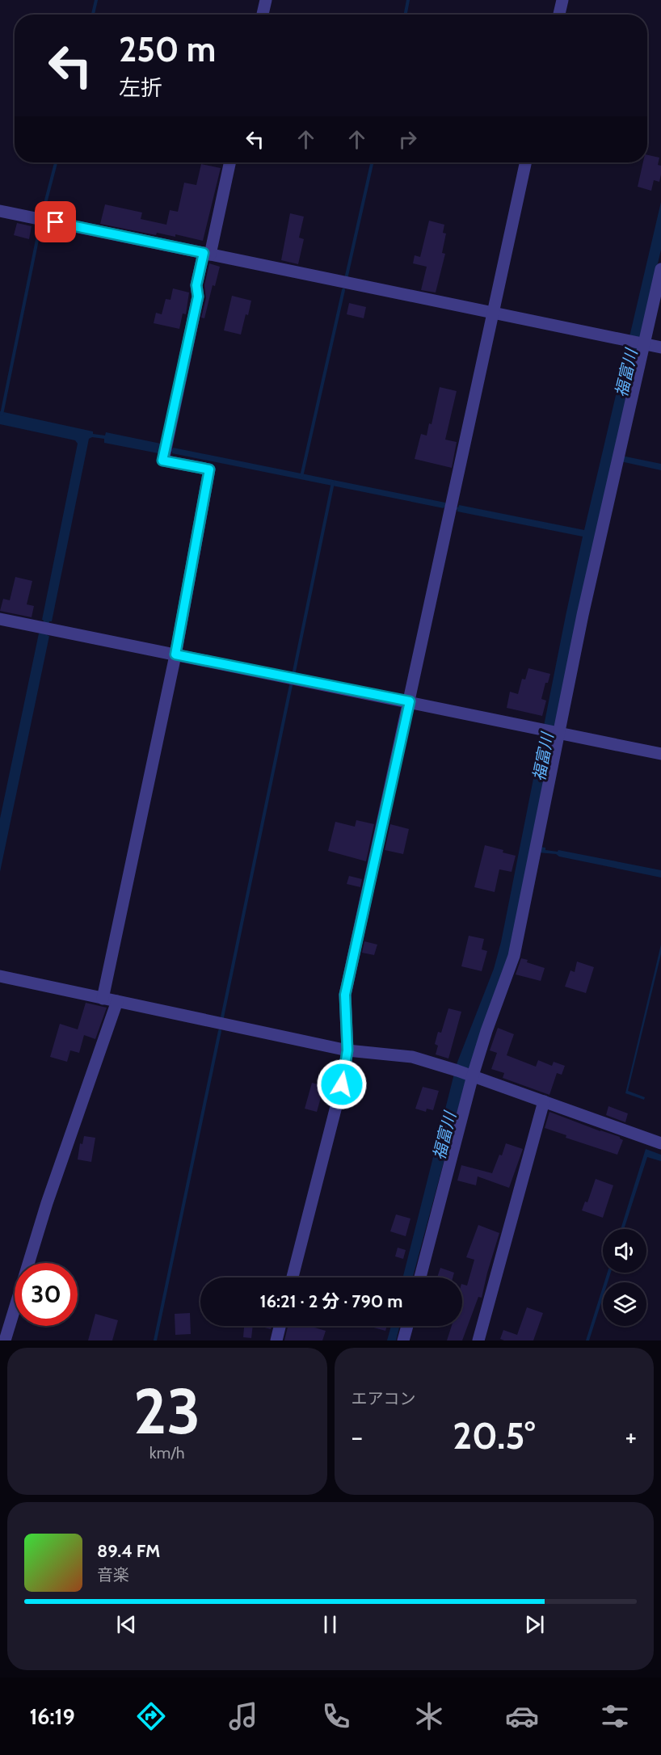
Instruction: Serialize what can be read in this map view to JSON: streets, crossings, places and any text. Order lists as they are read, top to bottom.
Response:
{
  "water": ["福富川"],
  "page": {
    "turn": ["250 m", "左折"],
    "limit": "30",
    "trip": "16:21 · 2 分 · 790 m",
    "tile": [
      ["23", "km/h"],
      "エアコン"
    ],
    "heat": ["−", "20.5°", "+"],
    "song": ["89.4 FM", "音楽"],
    "tabs": "16:19"
  }
}
